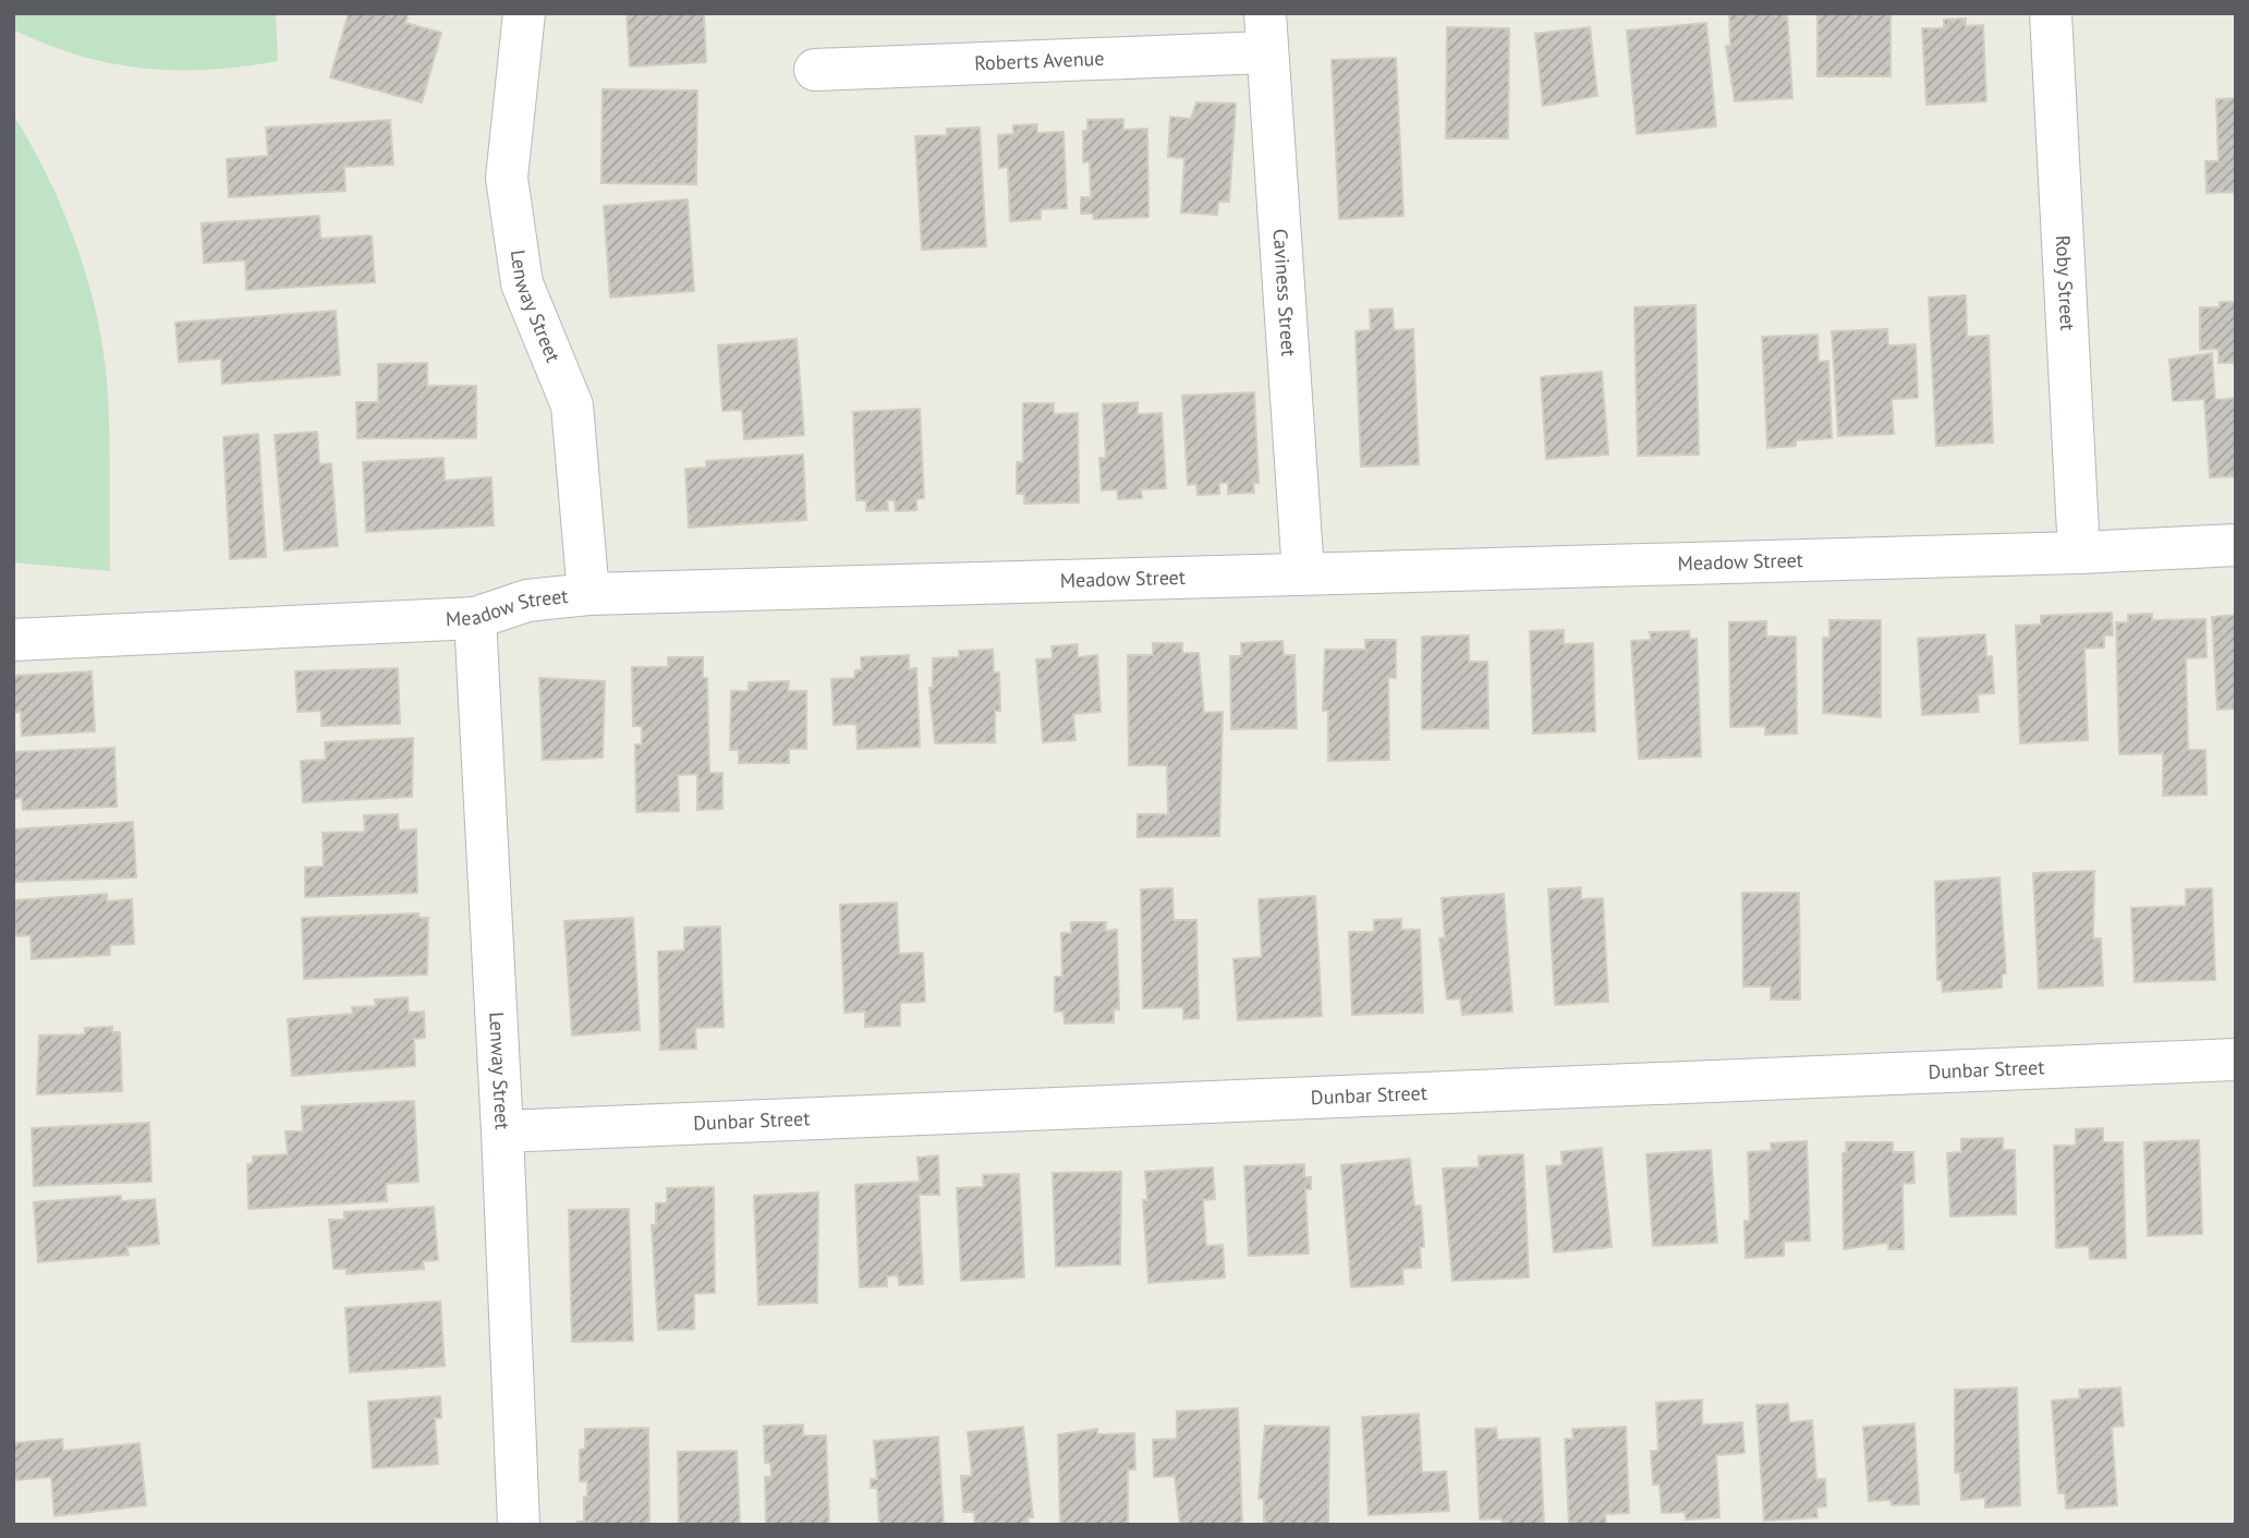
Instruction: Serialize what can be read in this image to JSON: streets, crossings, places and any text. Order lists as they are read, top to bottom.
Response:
{
  "streets": {
    "street": [
      "Roberts Avenue",
      "Roby Street",
      "Caviness Street",
      "Lenway Street",
      "Meadow Street",
      "Dunbar Street"
    ]
  },
  "crossings": [
    ["Roberts Avenue", "Caviness Street"],
    ["Roby Street", "Meadow Street"],
    ["Caviness Street", "Meadow Street"],
    ["Lenway Street", "Meadow Street"],
    ["Lenway Street", "Dunbar Street"]
  ]
}
